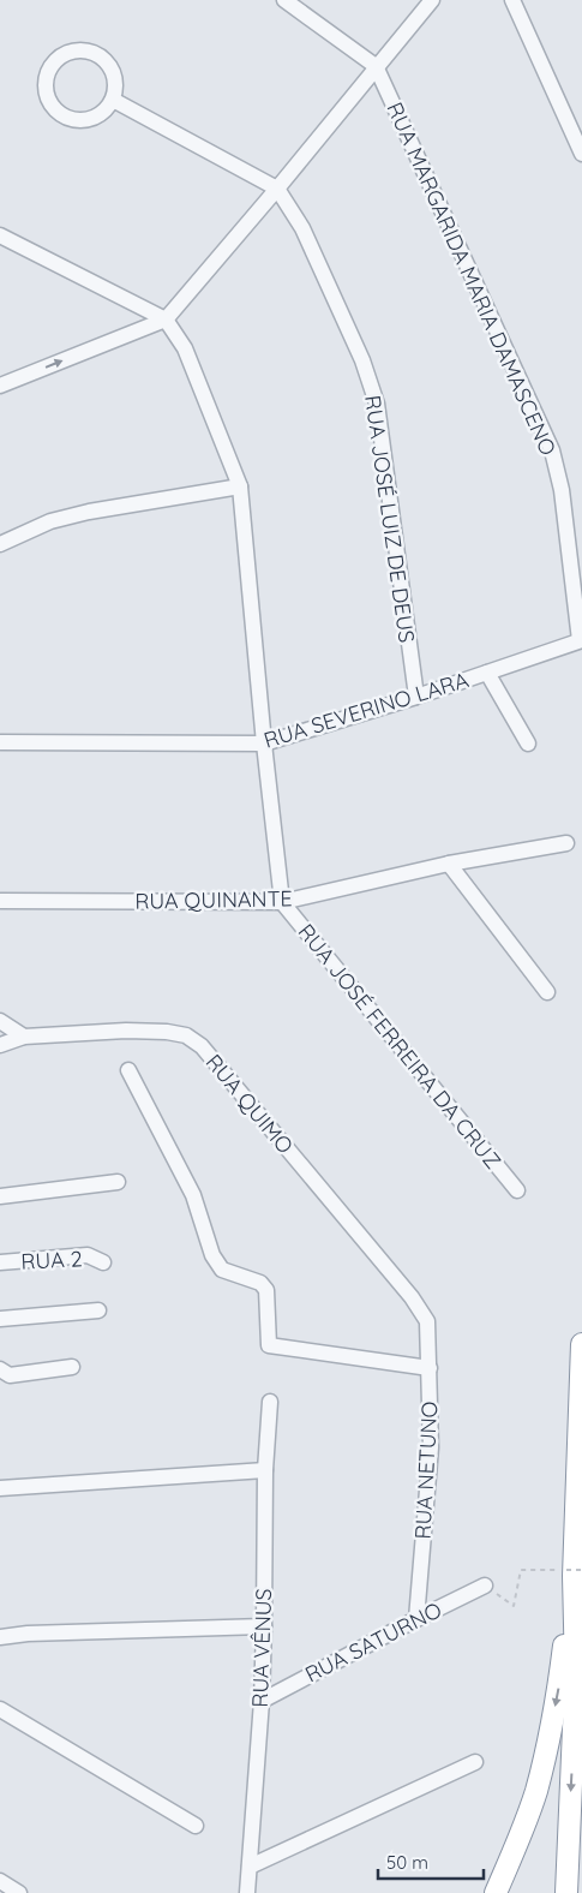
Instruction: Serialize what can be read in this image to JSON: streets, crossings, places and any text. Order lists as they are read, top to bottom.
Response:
{
  "streets": {
    "street": [
      "RUA MARGARIDA MARIA DAMASCENO",
      "RUA JOSÉ LUIZ DE DEUS",
      "RUA SEVERINO LARA",
      "RUA QUINANTE",
      "RUA JOSÉ FERREIRA DA CRUZ",
      "RUA QUIMO",
      "RUA 2",
      "RUA NETUNO",
      "RUA SATURNO",
      "RUA VÊNUS"
    ]
  },
  "crossings": [
    ["RUA MARGARIDA MARIA DAMASCENO", "RUA SEVERINO LARA"],
    ["RUA JOSÉ LUIZ DE DEUS", "RUA SEVERINO LARA"],
    ["RUA QUINANTE", "RUA JOSÉ FERREIRA DA CRUZ"],
    ["RUA QUIMO", "RUA NETUNO"],
    ["RUA NETUNO", "RUA SATURNO"],
    ["RUA SATURNO", "RUA VÊNUS"]
  ],
  "scale_bar": "50 m"
}
